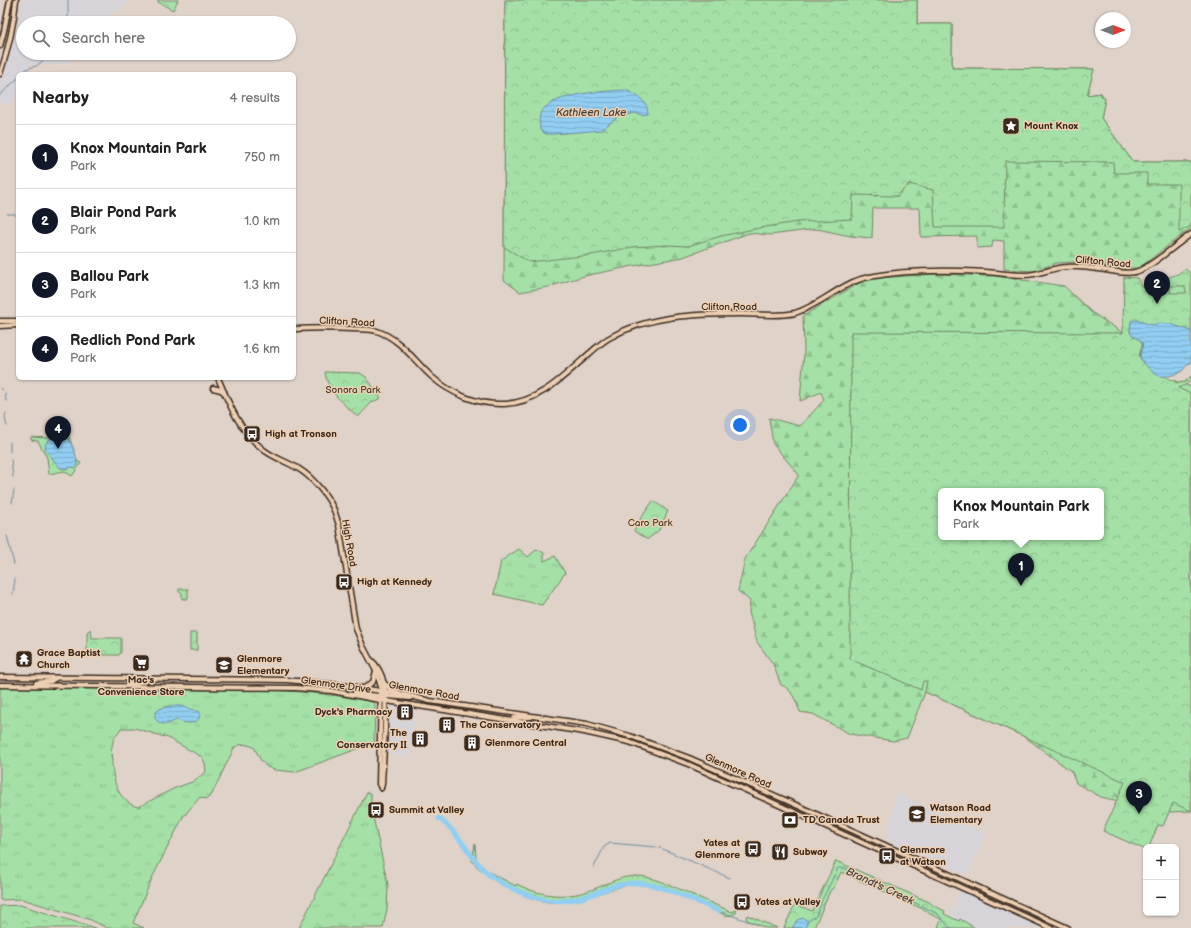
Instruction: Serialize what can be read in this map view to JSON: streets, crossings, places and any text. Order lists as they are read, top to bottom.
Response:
{
  "streets": {
    "main road": [
      "Clifton Road",
      "High Road",
      "Glenmore Drive",
      "Glenmore Road"
    ]
  },
  "crossings": [
    ["High Road", "Glenmore Drive"],
    ["High Road", "Glenmore Road"],
    ["Glenmore Drive", "Glenmore Road"]
  ],
  "water": ["Kathleen Lake", "Brandt's Creek"],
  "parks": ["Sonora Park", "Caro Park"],
  "places": {
    "place": ["Mount Knox"],
    "bus stop": [
      "High at Tronson",
      "High at Kennedy",
      "Summit at Valley",
      "Yates at Glenmore",
      "Glenmore at Watson",
      "Yates at Valley"
    ],
    "temple": ["Grace Baptist Church"],
    "supermarket": ["Mac's Convenience Store"],
    "school or university": ["Glenmore Elementary", "Watson Road Elementary"],
    "building": [
      "Dyck's Pharmacy",
      "The Conservatory",
      "The Conservatory II",
      "Glenmore Central"
    ],
    "bank": ["TD Canada Trust"],
    "restaurant": ["Subway"]
  },
  "north": "right",
  "page": {
    "search": "Search here",
    "heading": ["Nearby", "4 results"],
    "list": [
      {
        "mark": "1",
        "name": "Knox Mountain Park",
        "note": "Park",
        "value": "750 m"
      },
      {
        "mark": "2",
        "name": "Blair Pond Park",
        "note": "Park",
        "value": "1.0 km"
      },
      {
        "mark": "3",
        "name": "Ballou Park",
        "note": "Park",
        "value": "1.3 km"
      },
      {
        "mark": "4",
        "name": "Redlich Pond Park",
        "note": "Park",
        "value": "1.6 km"
      }
    ],
    "pins": [
      "2",
      "4",
      "1",
      "3"
    ],
    "popup": ["Knox Mountain Park", "Park"],
    "map_buttons": ["+", "−"]
  }
}
